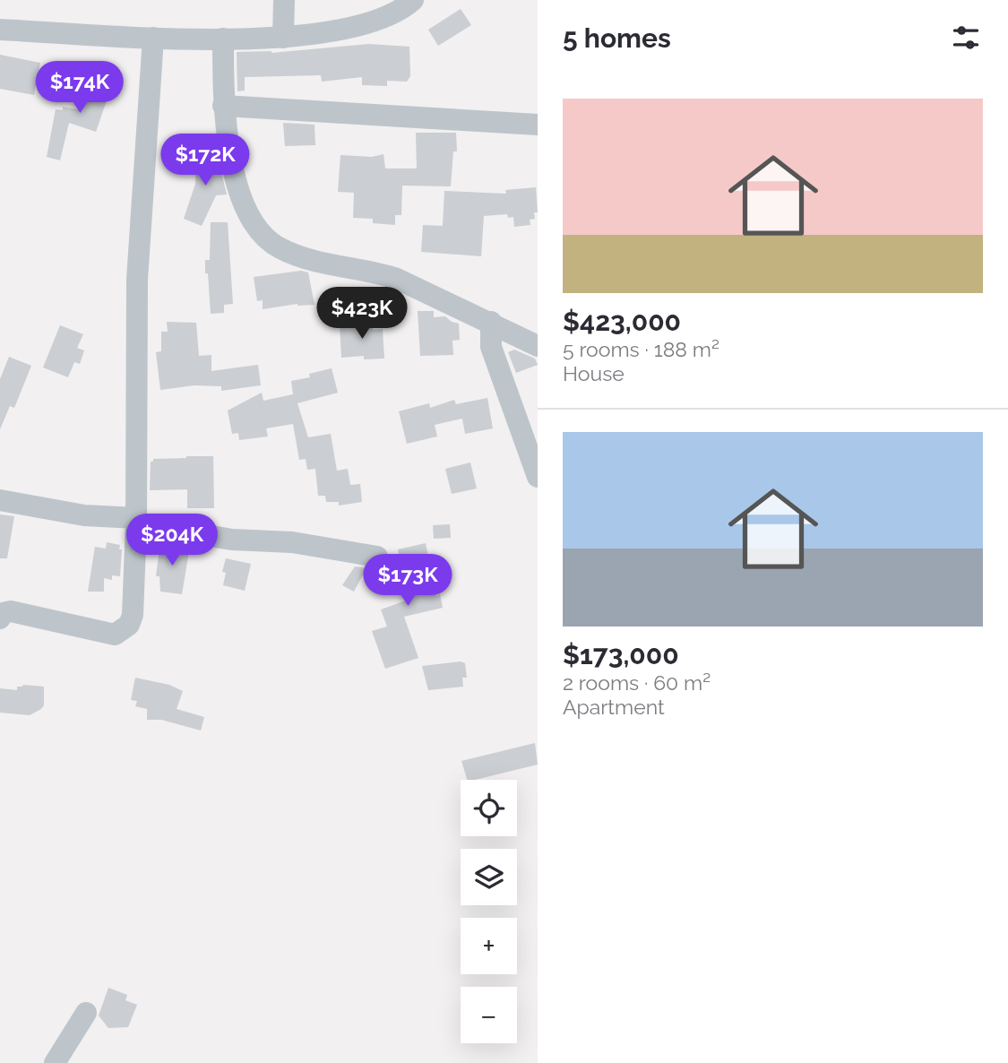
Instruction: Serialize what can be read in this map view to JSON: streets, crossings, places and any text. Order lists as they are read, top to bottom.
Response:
{
  "page": {
    "heading": "5 homes",
    "price": [
      "$174K",
      "$172K",
      "$423K",
      "$204K",
      "$173K"
    ],
    "list": [
      {
        "name": "$423,000",
        "note": "5 rooms · 188 m² · House"
      },
      {
        "name": "$173,000",
        "note": "2 rooms · 60 m² · Apartment"
      }
    ],
    "map_buttons": ["+", "−"]
  }
}
